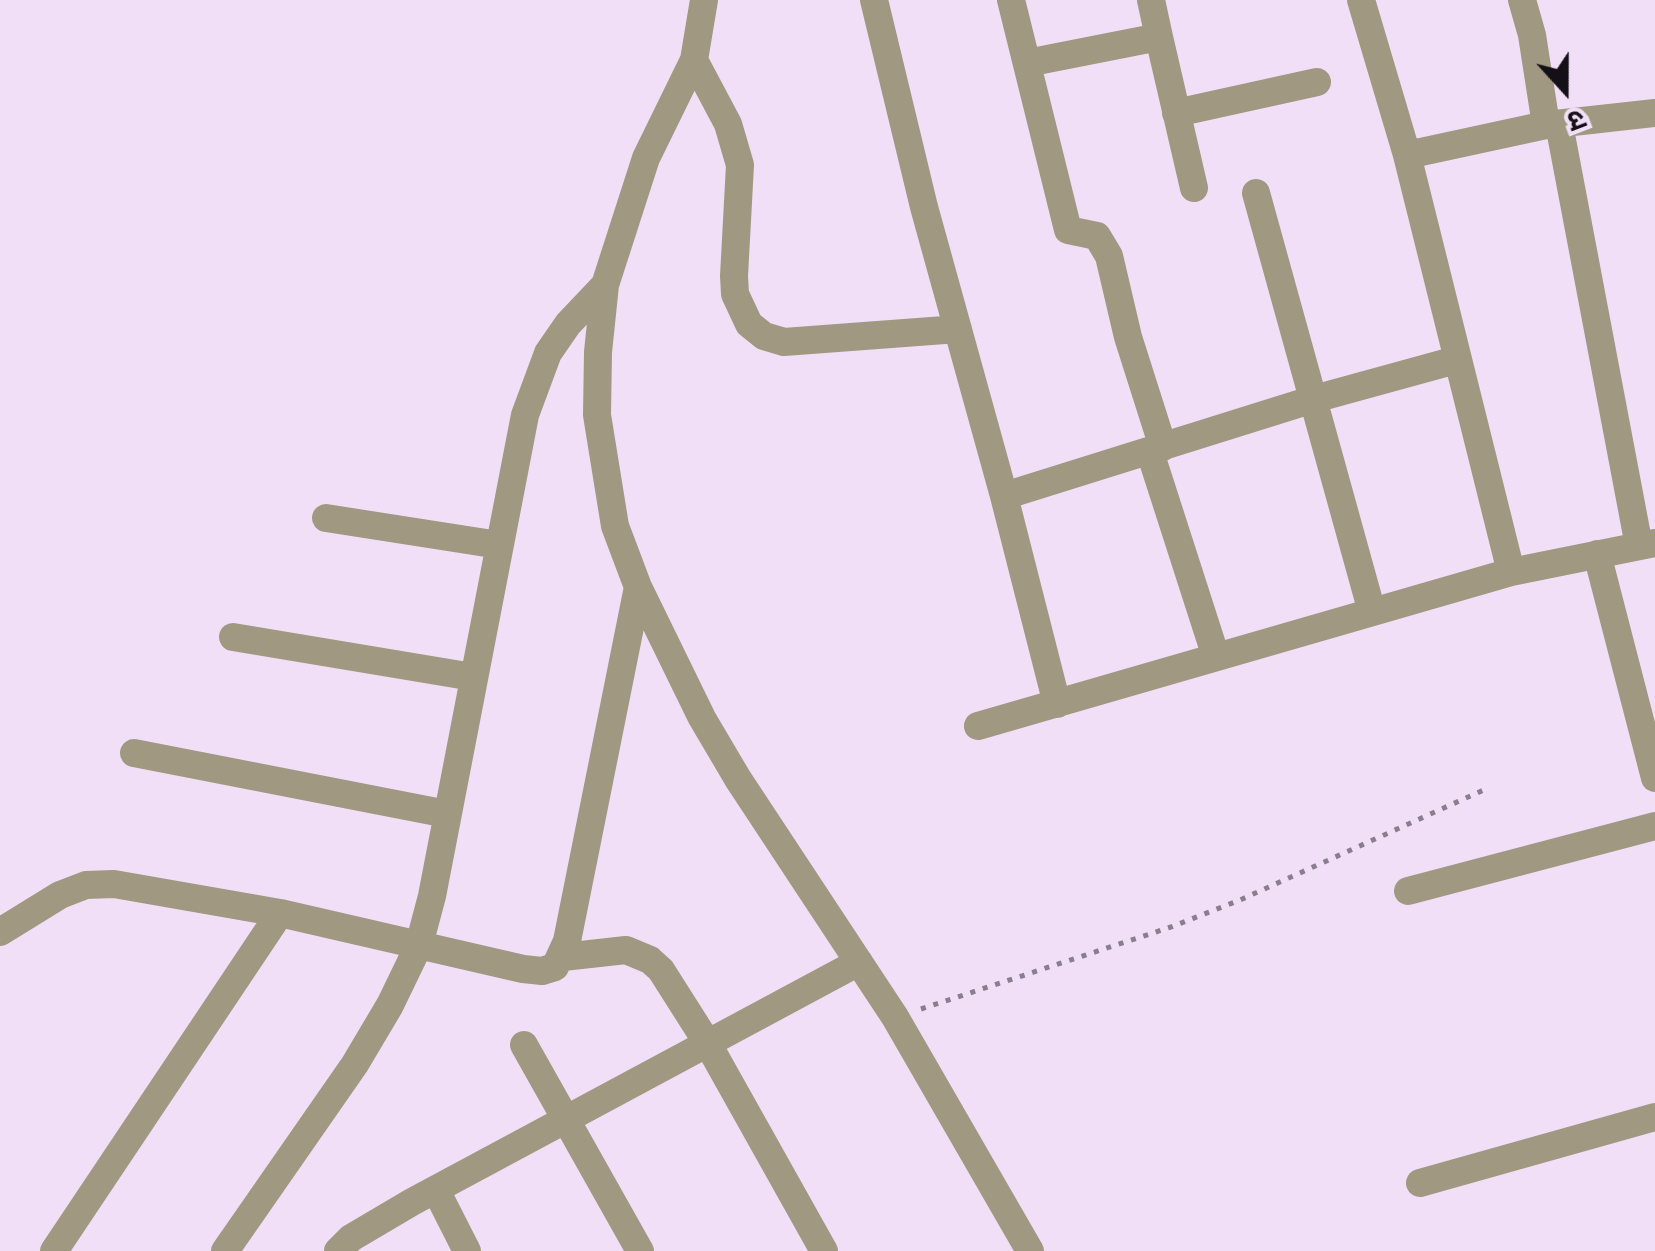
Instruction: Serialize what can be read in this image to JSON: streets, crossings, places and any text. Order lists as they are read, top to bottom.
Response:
{
  "north": "bottom"
}
